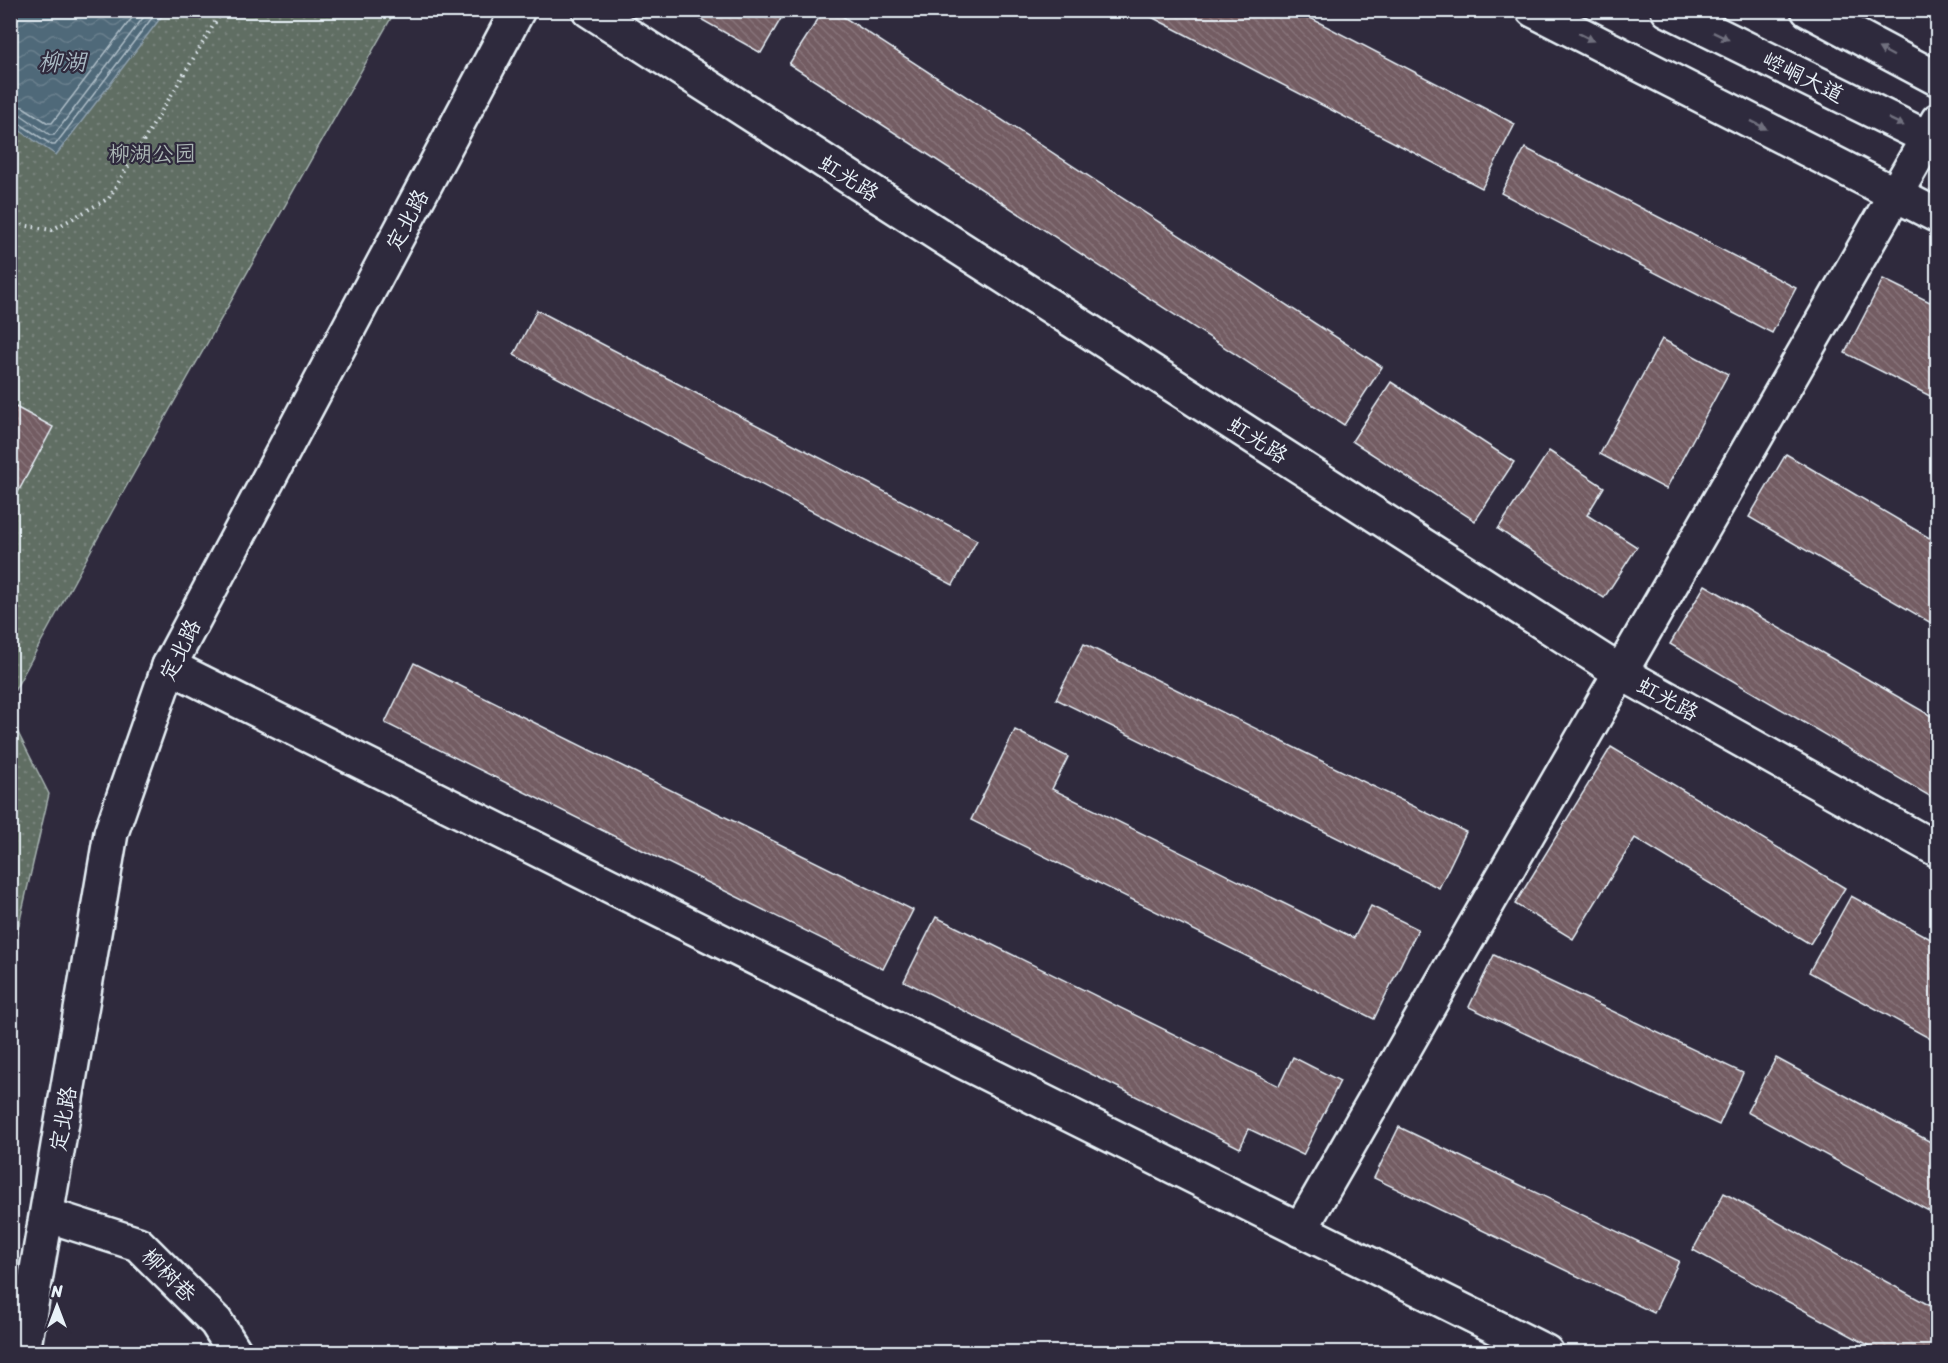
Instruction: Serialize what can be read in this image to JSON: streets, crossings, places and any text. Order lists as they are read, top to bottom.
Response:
{
  "streets": {
    "street": [
      "崆峒大道",
      "虹光路",
      "定北路",
      "柳树巷"
    ]
  },
  "crossings": [
    ["定北路", "柳树巷"]
  ],
  "water": ["柳湖"],
  "parks": ["柳湖公园"],
  "north": "top"
}
